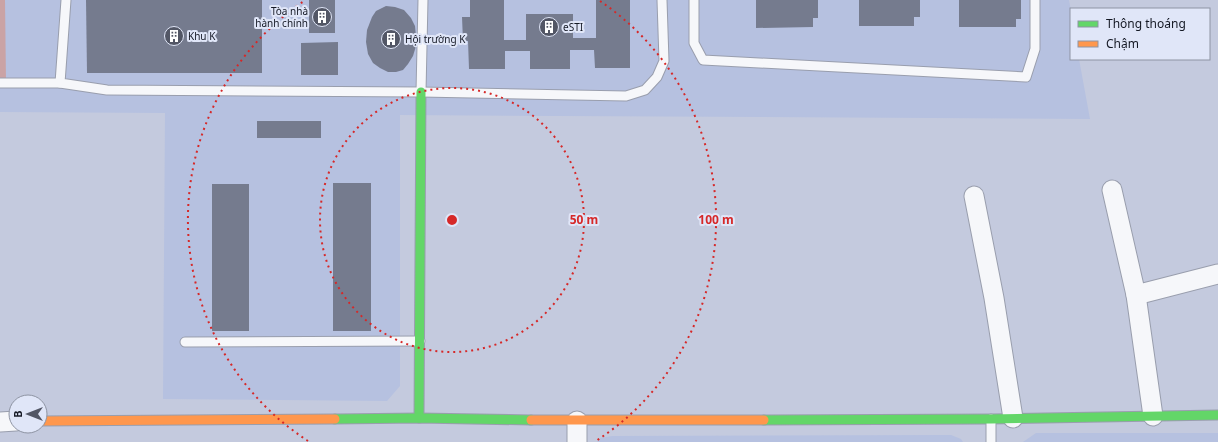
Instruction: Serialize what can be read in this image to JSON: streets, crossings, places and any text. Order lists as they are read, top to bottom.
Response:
{
  "places": {
    "building": [
      "Tòa nhà hành chính",
      "eSTI",
      "Khu K",
      "Hội trường K"
    ]
  },
  "legend": ["Thông thoáng", "Chậm"],
  "north": "left",
  "rings": ["50 m", "100 m"]
}
